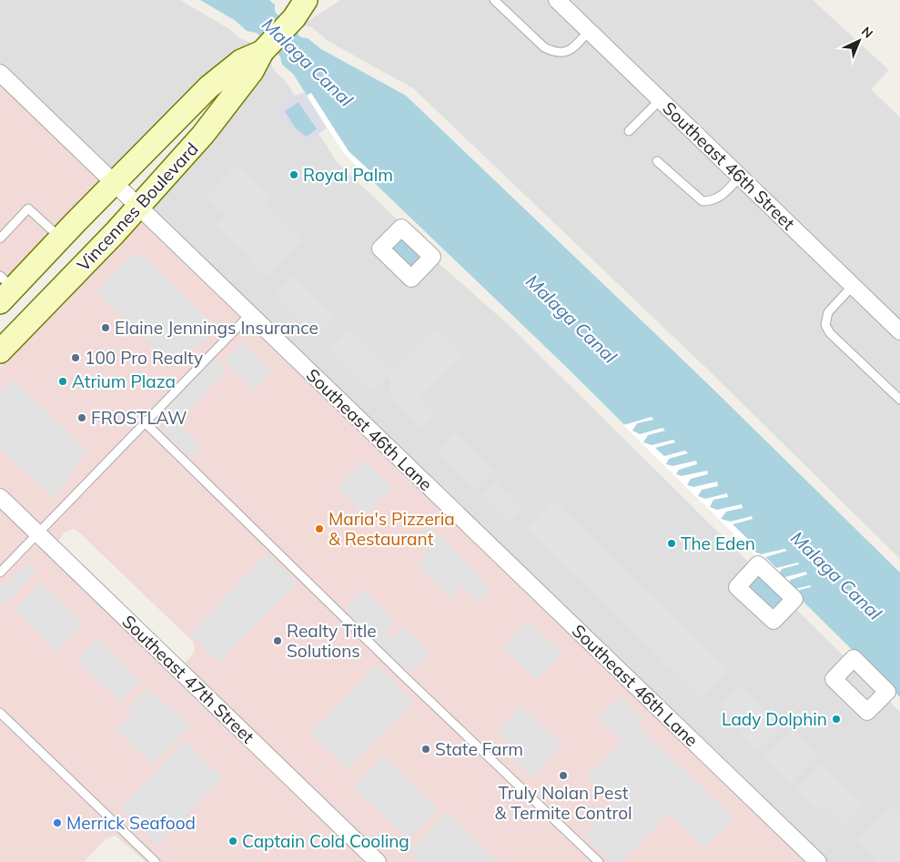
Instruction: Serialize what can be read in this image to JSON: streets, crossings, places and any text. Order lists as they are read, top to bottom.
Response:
{
  "streets": {
    "street": [
      "Southeast 46th Street",
      "Vincennes Boulevard",
      "Southeast 46th Lane",
      "Southeast 47th Street"
    ]
  },
  "crossings": [
    ["Vincennes Boulevard", "Southeast 46th Lane"]
  ],
  "water": ["Malaga Canal"],
  "places": [
    "Royal Palm",
    "Elaine Jennings Insurance",
    "100 Pro Realty",
    "Atrium Plaza",
    "FROSTLAW",
    "Maria's Pizzeria & Restaurant",
    "The Eden",
    "Realty Title Solutions",
    "Lady Dolphin",
    "State Farm",
    "Truly Nolan Pest & Termite Control",
    "Merrick Seafood",
    "Captain Cold Cooling"
  ],
  "north": "top right"
}
